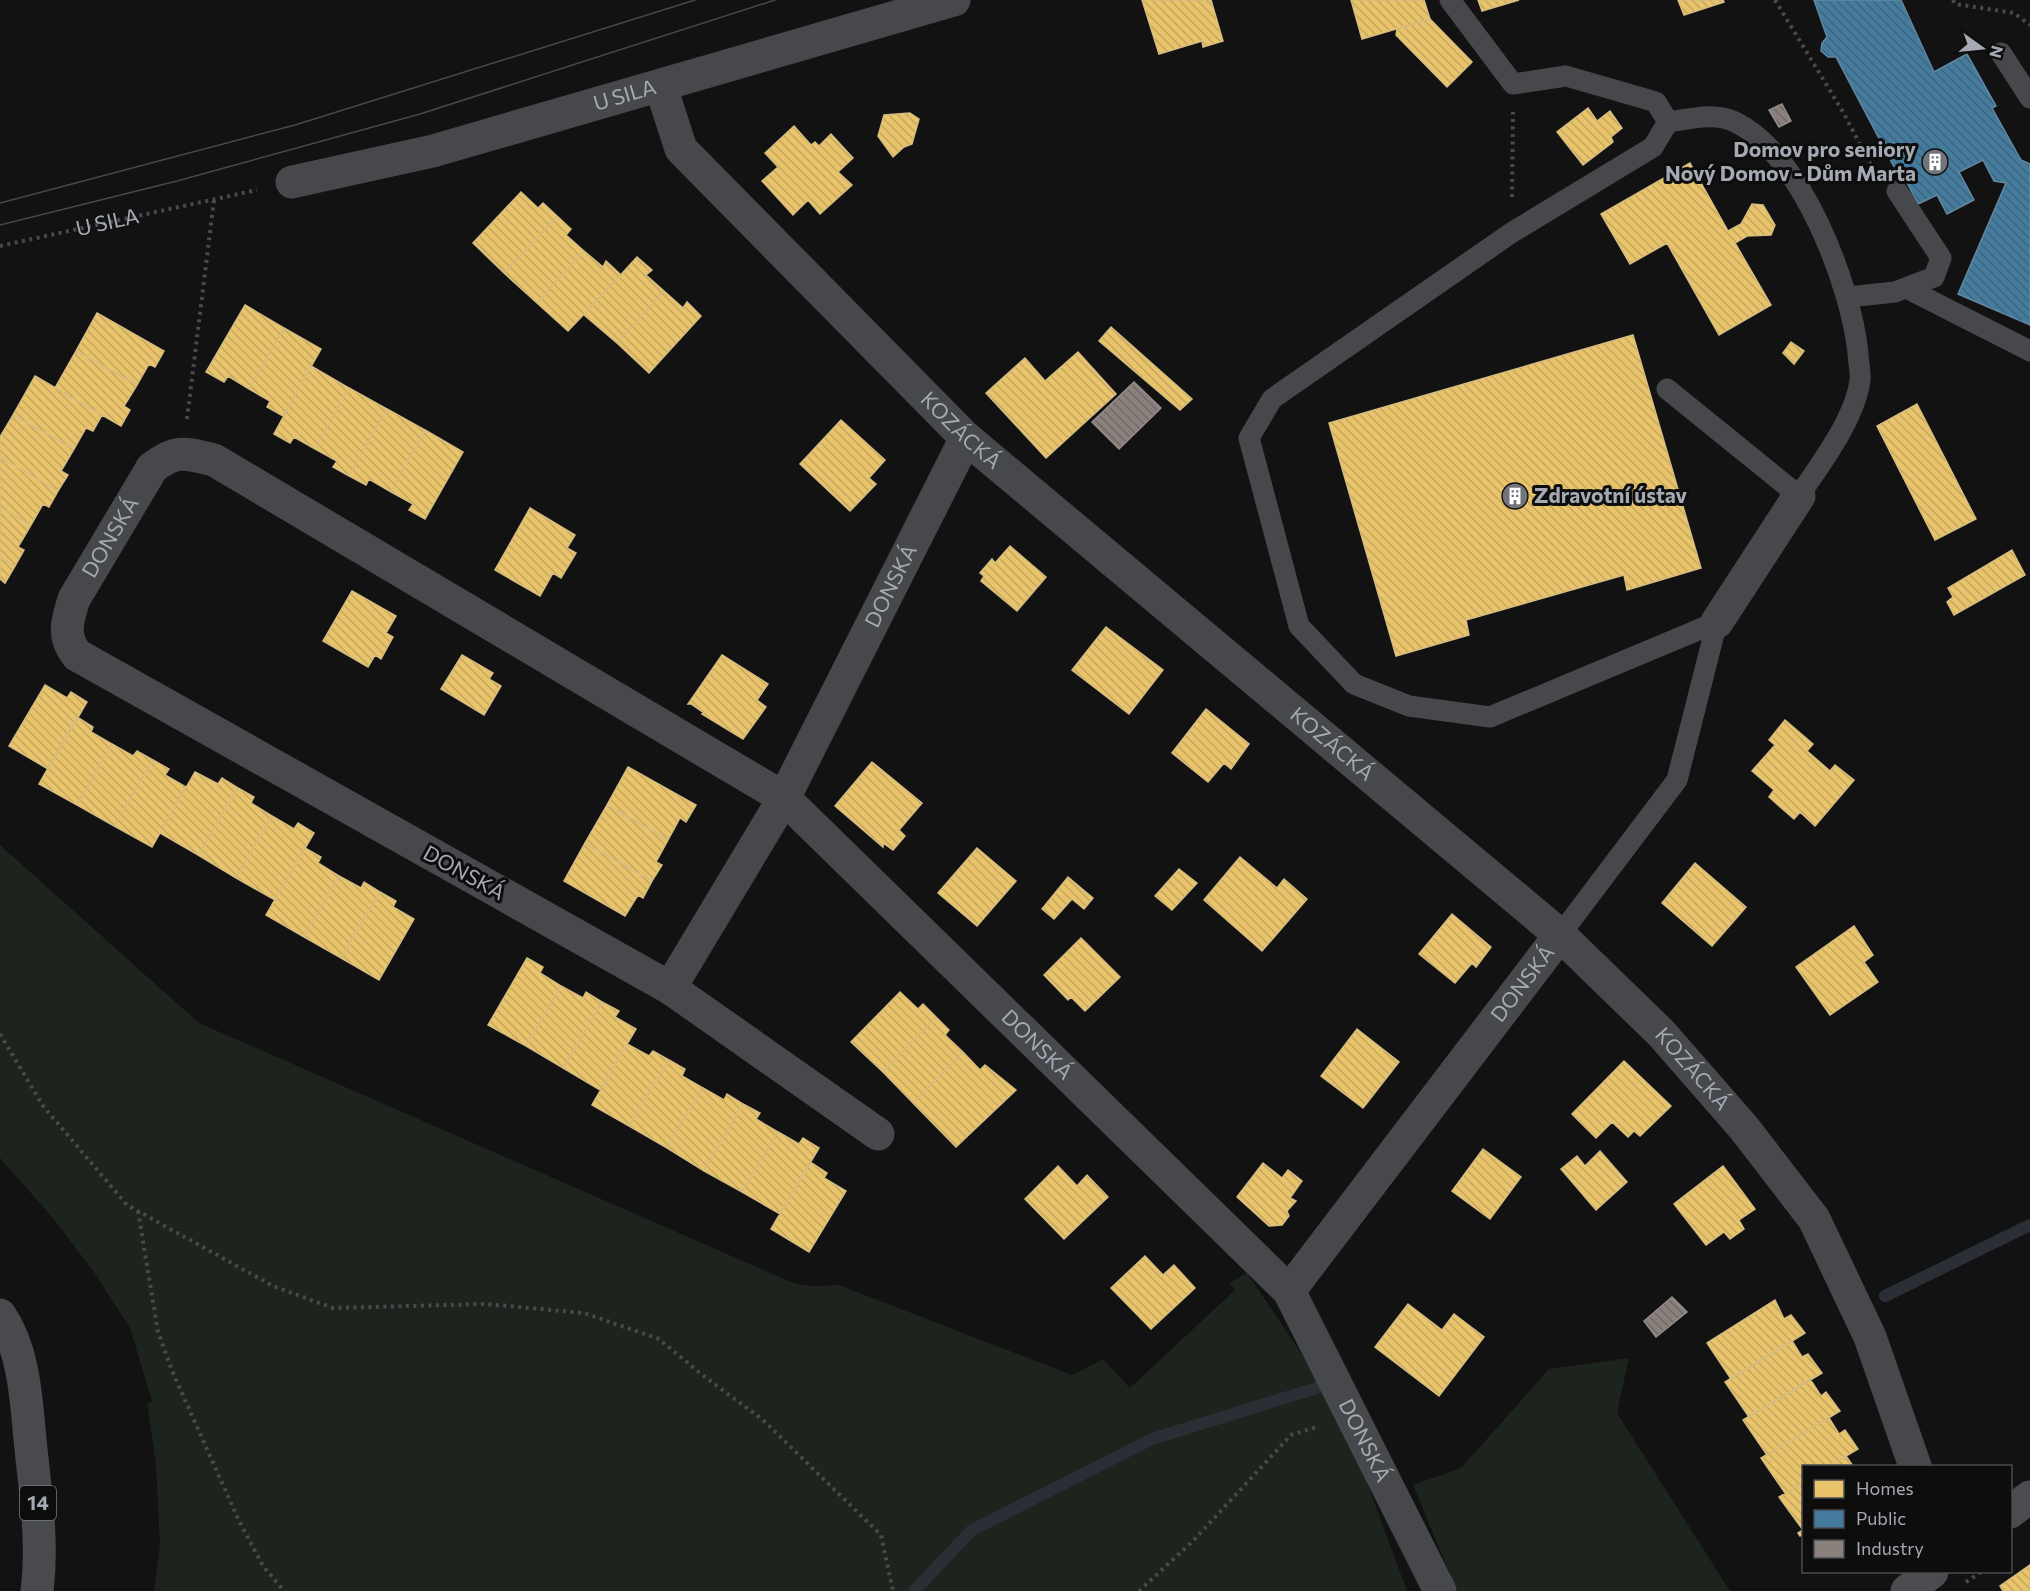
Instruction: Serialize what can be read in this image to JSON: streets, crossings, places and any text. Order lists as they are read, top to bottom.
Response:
{
  "streets": {
    "highway": ["14"],
    "street": ["U SILA", "KOZÁCKÁ", "DONSKÁ"]
  },
  "crossings": [
    ["U SILA", "KOZÁCKÁ"],
    ["KOZÁCKÁ", "DONSKÁ"]
  ],
  "places": {
    "building": ["Domov pro seniory Nový Domov - Dům Marta", "Zdravotní ústav"]
  },
  "legend": ["Homes", "Public", "Industry"],
  "north": "right"
}
